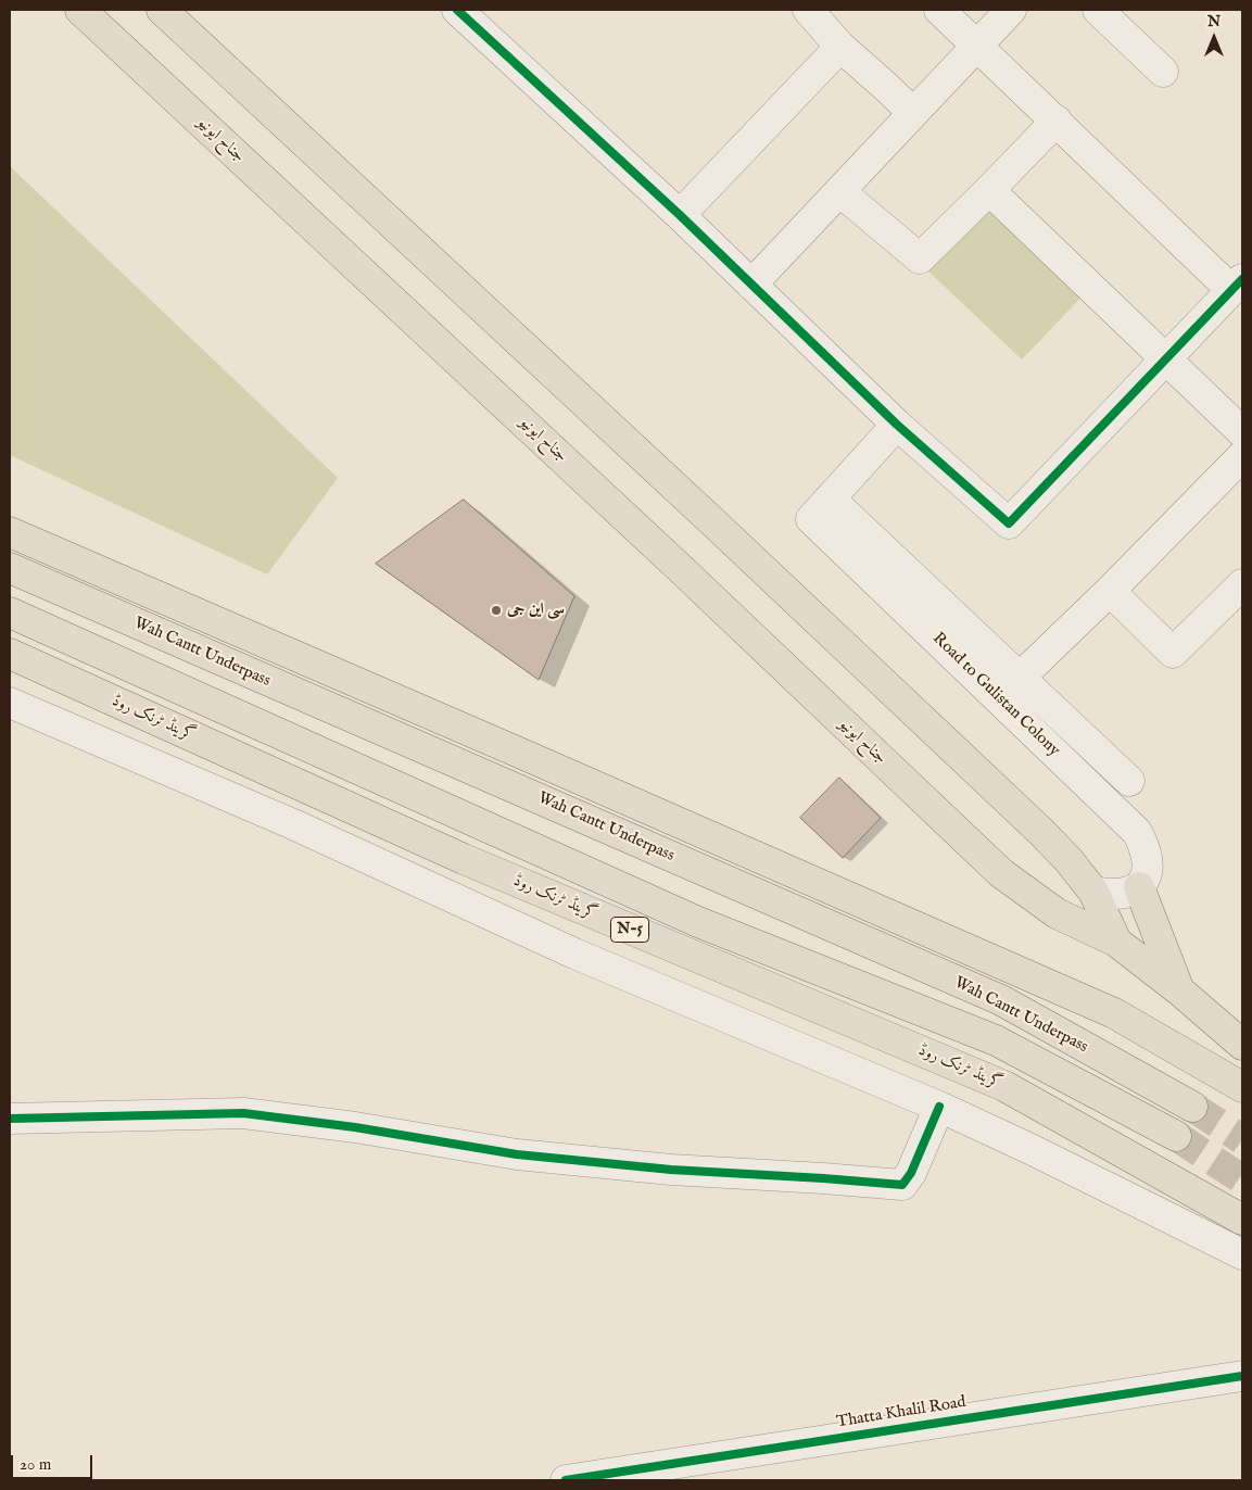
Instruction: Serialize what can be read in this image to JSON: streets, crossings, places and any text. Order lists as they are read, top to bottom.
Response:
{
  "streets": {
    "main road": [
      "جناح ایونیو",
      "Wah Cantt Underpass",
      "گرینڈ ٹرنک روڈ",
      "N-5"
    ],
    "street": ["Road to Gulistan Colony", "Thatta Khalil Road"]
  },
  "places": ["سی این جی"],
  "scale_bar": "20 m",
  "north": "top"
}
